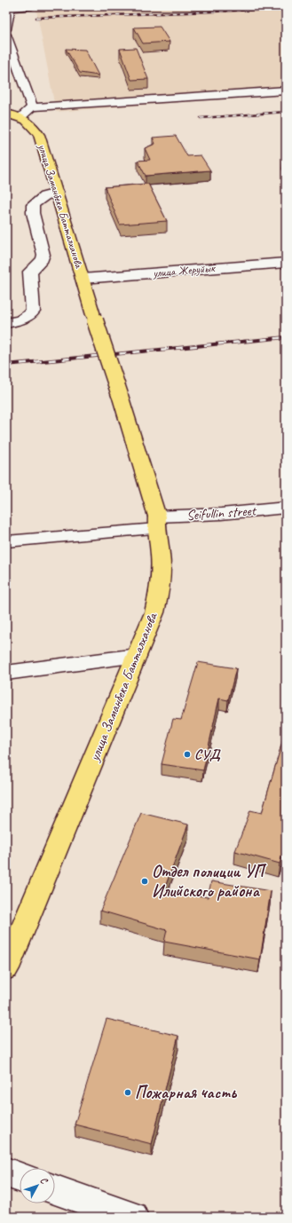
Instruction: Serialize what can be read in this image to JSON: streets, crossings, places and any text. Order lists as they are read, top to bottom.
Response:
{
  "streets": {
    "main road": ["улица Заманбека Батталханова"],
    "street": ["улица Жеруйык", "Seifullin street"]
  },
  "crossings": [
    ["улица Заманбека Батталханова", "улица Жеруйык"],
    ["улица Заманбека Батталханова", "Seifullin street"]
  ],
  "places": ["СУД", "Отдел полиции УП Илийского района", "Пожарная часть"],
  "north": "top right"
}
